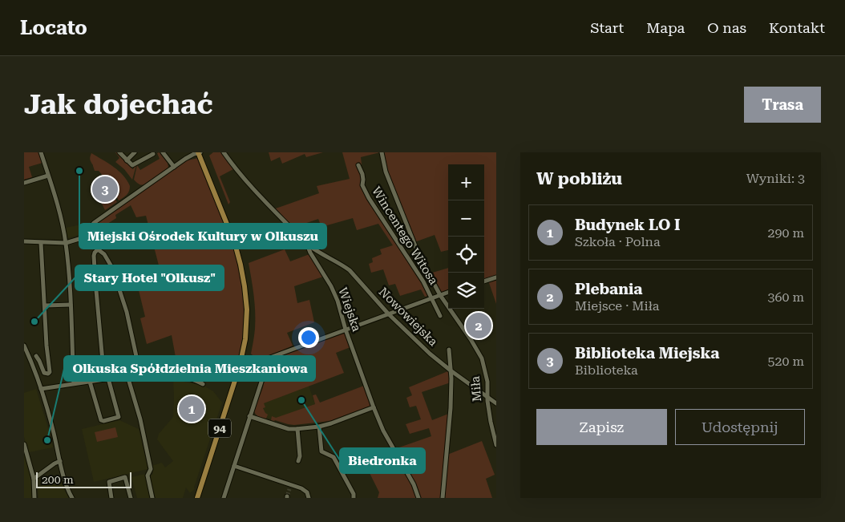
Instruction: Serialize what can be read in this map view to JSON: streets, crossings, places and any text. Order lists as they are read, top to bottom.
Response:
{
  "streets": {
    "main road": ["94"],
    "street": [
      "Wincentego Witosa",
      "Wiejska",
      "Nowowiejska",
      "Miła"
    ]
  },
  "crossings": [
    ["Wiejska", "Nowowiejska"],
    ["Nowowiejska", "Miła"]
  ],
  "places": [
    "Miejski Ośrodek Kultury w Olkuszu",
    "Stary Hotel \"Olkusz\"",
    "Biedronka",
    "Olkuska Spółdzielnia Mieszkaniowa"
  ],
  "scale_bar": "200 m",
  "page": {
    "header": "Locato",
    "nav": [
      "Start",
      "Mapa",
      "O nas",
      "Kontakt"
    ],
    "buttons": [
      "Trasa",
      ["Zapisz", "Udostępnij"]
    ],
    "title": "Jak dojechać",
    "heading": ["W pobliżu", "Wyniki: 3"],
    "map_buttons": ["+", "−"],
    "pins": ["3", "2", "1"],
    "list": [
      {
        "mark": "1",
        "name": "Budynek LO I",
        "note": "Szkoła · Polna",
        "value": "290 m"
      },
      {
        "mark": "2",
        "name": "Plebania",
        "note": "Miejsce · Miła",
        "value": "360 m"
      },
      {
        "mark": "3",
        "name": "Biblioteka Miejska",
        "note": "Biblioteka",
        "value": "520 m"
      }
    ],
    "scale": "200 m"
  }
}
